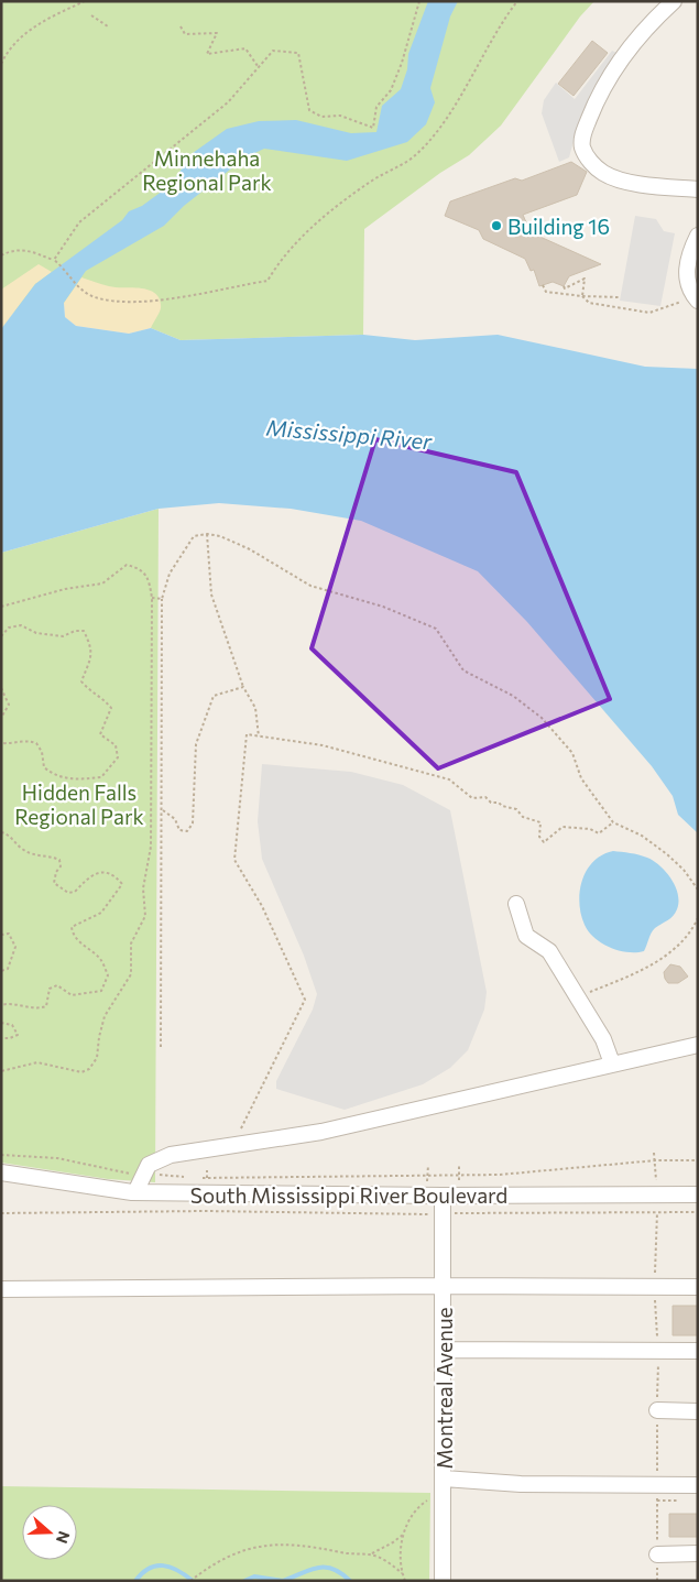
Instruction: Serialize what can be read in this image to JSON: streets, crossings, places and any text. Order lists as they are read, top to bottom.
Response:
{
  "streets": {
    "street": ["South Mississippi River Boulevard", "Montreal Avenue"]
  },
  "crossings": [
    ["South Mississippi River Boulevard", "Montreal Avenue"]
  ],
  "water": ["Mississippi River"],
  "parks": ["Minnehaha Regional Park", "Hidden Falls Regional Park"],
  "places": ["Building 16"],
  "north": "right"
}
